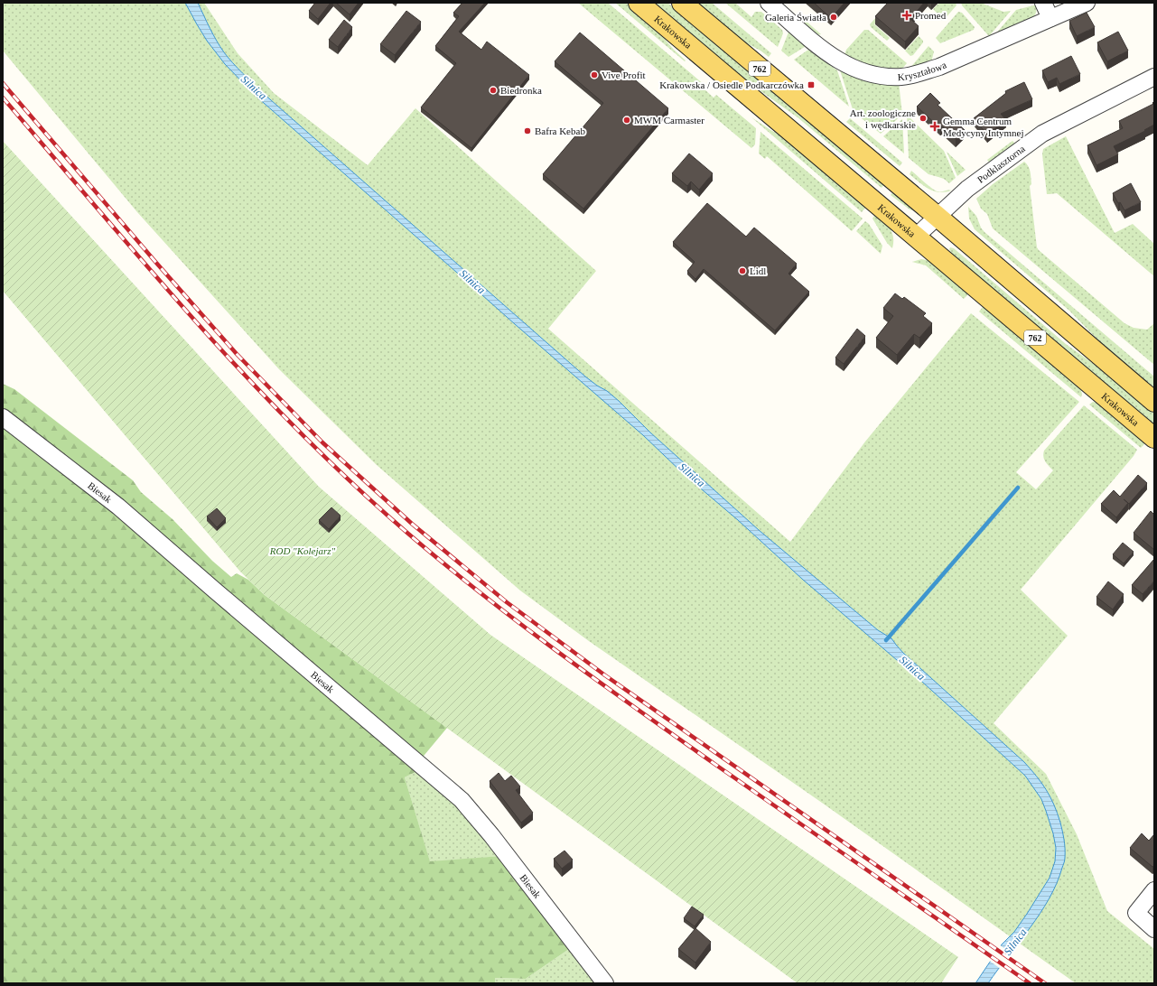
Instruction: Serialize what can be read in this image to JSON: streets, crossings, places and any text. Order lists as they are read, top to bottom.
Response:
{
  "streets": {
    "main road": ["Krakowska", "762"],
    "street": ["Kryształowa", "Podklasztorna", "Biesak"]
  },
  "crossings": [
    ["Krakowska", "Podklasztorna"],
    ["762", "Podklasztorna"]
  ],
  "water": ["Silnica"],
  "parks": ["ROD \"Kolejarz\""],
  "places": {
    "health": ["Promed", "Gemma Centrum Medycyny Intymnej"],
    "other": [
      "Galeria Światła",
      "Vive Profit",
      "Biedronka",
      "Art. zoologiczne i wędkarskie",
      "MWM Carmaster",
      "Bafra Kebab",
      "Lidl"
    ],
    "transit": ["Krakowska / Osiedle Podkarczówka"]
  }
}
